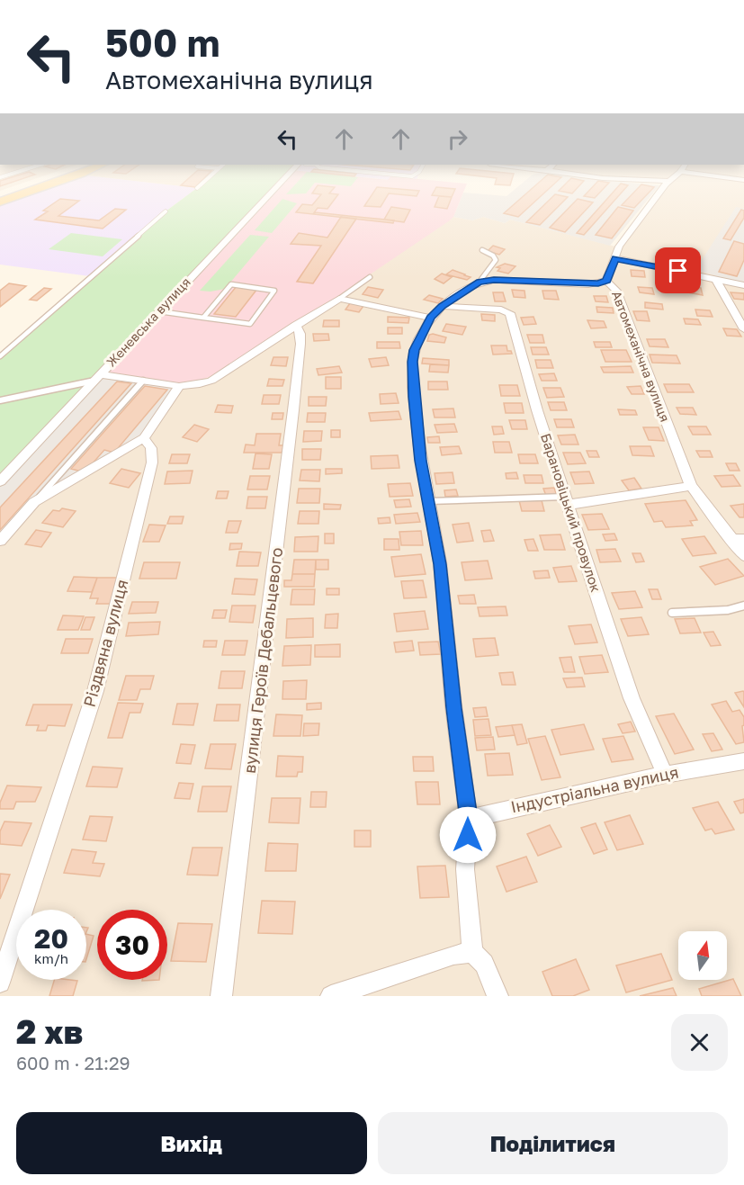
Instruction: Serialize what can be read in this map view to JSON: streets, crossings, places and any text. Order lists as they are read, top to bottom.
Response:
{
  "streets": {
    "street": [
      "Женевська вулиця",
      "Автомеханічна вулиця",
      "Барановіцький провулок",
      "Різдвяна вулиця",
      "вулиця Героїв Дебальцевого",
      "Індустріальна вулиця"
    ]
  },
  "crossings": [
    ["Барановіцький провулок", "Індустріальна вулиця"]
  ],
  "north": "top",
  "page": {
    "turn": ["500 m", "Автомеханічна вулиця"],
    "speed": "20 km/h",
    "limit": "30",
    "heading": ["2 хв", "600 m · 21:29"],
    "buttons": ["Вихід", "Поділитися"]
  }
}
